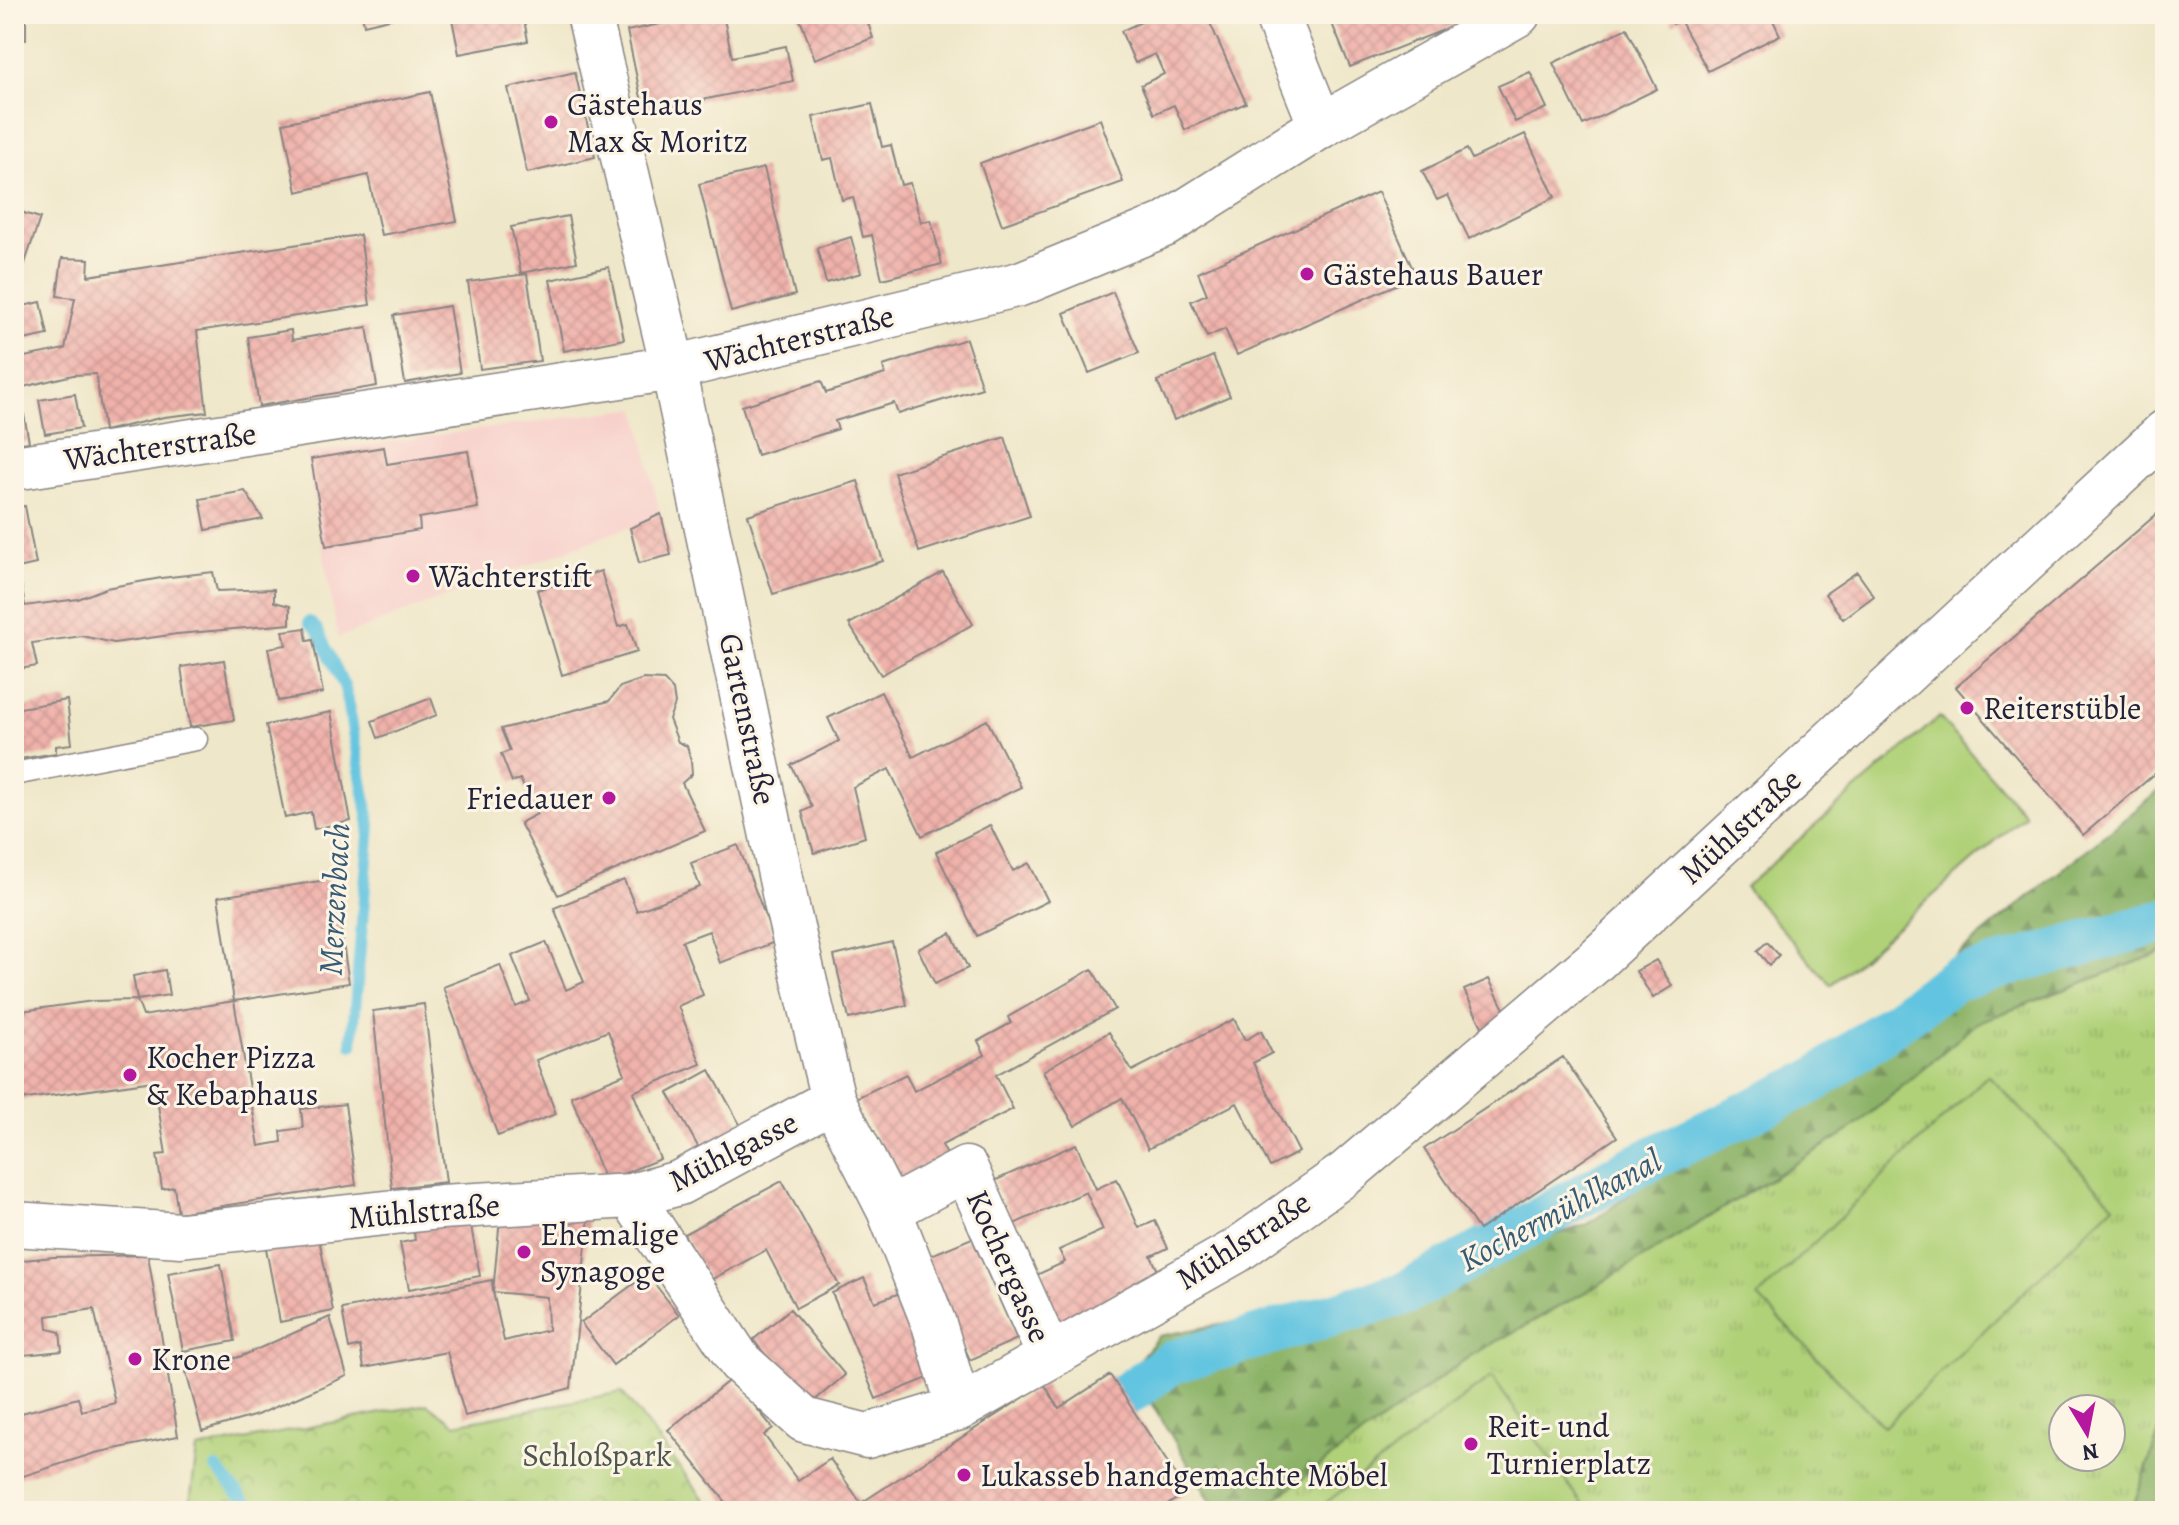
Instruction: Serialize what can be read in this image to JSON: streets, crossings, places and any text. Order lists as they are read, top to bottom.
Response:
{
  "streets": {
    "street": [
      "Wächterstraße",
      "Gartenstraße",
      "Mühlstraße",
      "Mühlgasse",
      "Kochergasse"
    ]
  },
  "crossings": [
    ["Wächterstraße", "Gartenstraße"],
    ["Gartenstraße", "Mühlstraße"],
    ["Gartenstraße", "Mühlgasse"],
    ["Gartenstraße", "Kochergasse"],
    ["Mühlstraße", "Mühlgasse"],
    ["Mühlstraße", "Kochergasse"]
  ],
  "water": ["Merzenbach", "Kochermühlkanal"],
  "parks": ["Schloßpark"],
  "places": [
    "Gästehaus Max & Moritz",
    "Gästehaus Bauer",
    "Wächterstift",
    "Reiterstüble",
    "Friedauer",
    "Kocher Pizza & Kebaphaus",
    "Ehemalige Synagoge",
    "Krone",
    "Reit- und Turnierplatz",
    "Lukasseb handgemachte Möbel"
  ],
  "north": "bottom"
}
